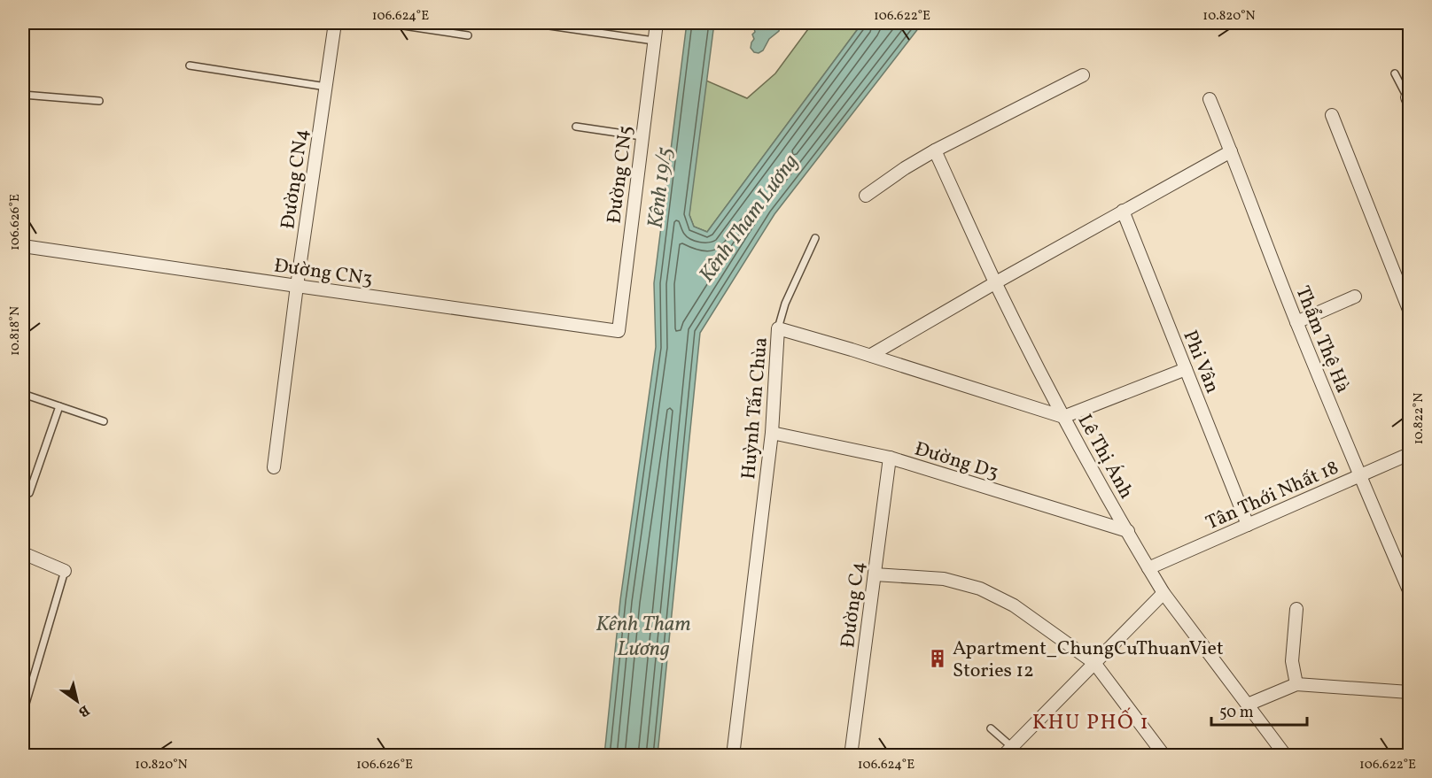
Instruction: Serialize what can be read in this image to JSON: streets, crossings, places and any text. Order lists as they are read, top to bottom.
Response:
{
  "streets": {
    "street": [
      "Đường CN5",
      "Đường CN4",
      "Đường CN3",
      "Thẩm Thệ Hà",
      "Phi Vân",
      "Huỳnh Tấn Chùa",
      "Lê Thị Ánh",
      "Đường D3",
      "Tân Thới Nhất 18",
      "Đường C4"
    ]
  },
  "crossings": [
    ["Đường CN5", "Đường CN3"],
    ["Đường CN4", "Đường CN3"],
    ["Thẩm Thệ Hà", "Tân Thới Nhất 18"],
    ["Phi Vân", "Tân Thới Nhất 18"],
    ["Huỳnh Tấn Chùa", "Lê Thị Ánh"],
    ["Huỳnh Tấn Chùa", "Đường D3"],
    ["Lê Thị Ánh", "Đường D3"],
    ["Lê Thị Ánh", "Tân Thới Nhất 18"],
    ["Đường D3", "Đường C4"]
  ],
  "districts": ["KHU PHỐ 1"],
  "water": ["Kênh 19/5", "Kênh Tham Lương"],
  "places": {
    "building": ["Apartment_ChungCuThuanViet Stories 12"]
  },
  "scale_bar": "50 m",
  "north": "bottom right",
  "coordinates": [
    "106.624°E",
    "106.622°E",
    "10.820°N",
    "106.626°E",
    "10.818°N",
    "10.822°N"
  ]
}
